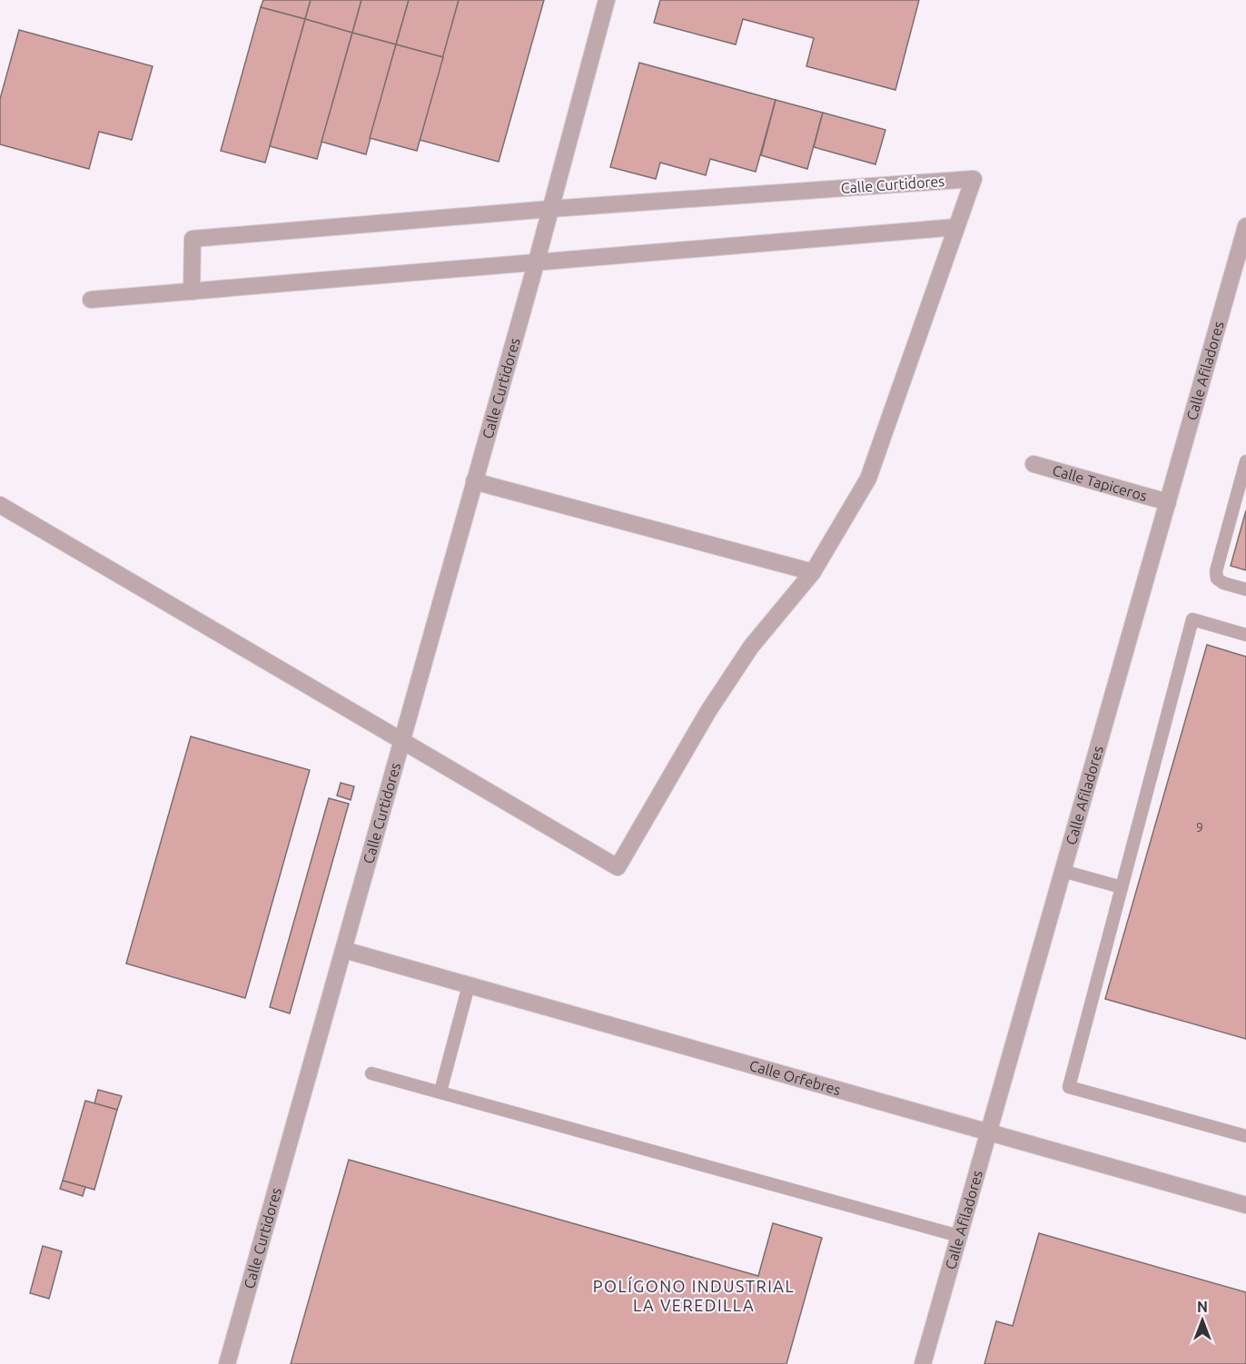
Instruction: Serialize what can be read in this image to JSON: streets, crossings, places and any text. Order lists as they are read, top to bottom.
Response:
{
  "streets": {
    "street": [
      "Calle Curtidores",
      "Calle Afiladores",
      "Calle Tapiceros",
      "Calle Orfebres"
    ]
  },
  "crossings": [
    ["Calle Curtidores", "Calle Orfebres"],
    ["Calle Afiladores", "Calle Tapiceros"],
    ["Calle Afiladores", "Calle Orfebres"]
  ],
  "districts": ["POLÍGONO INDUSTRIAL LA VEREDILLA"],
  "house_numbers": ["9"],
  "north": "top"
}
